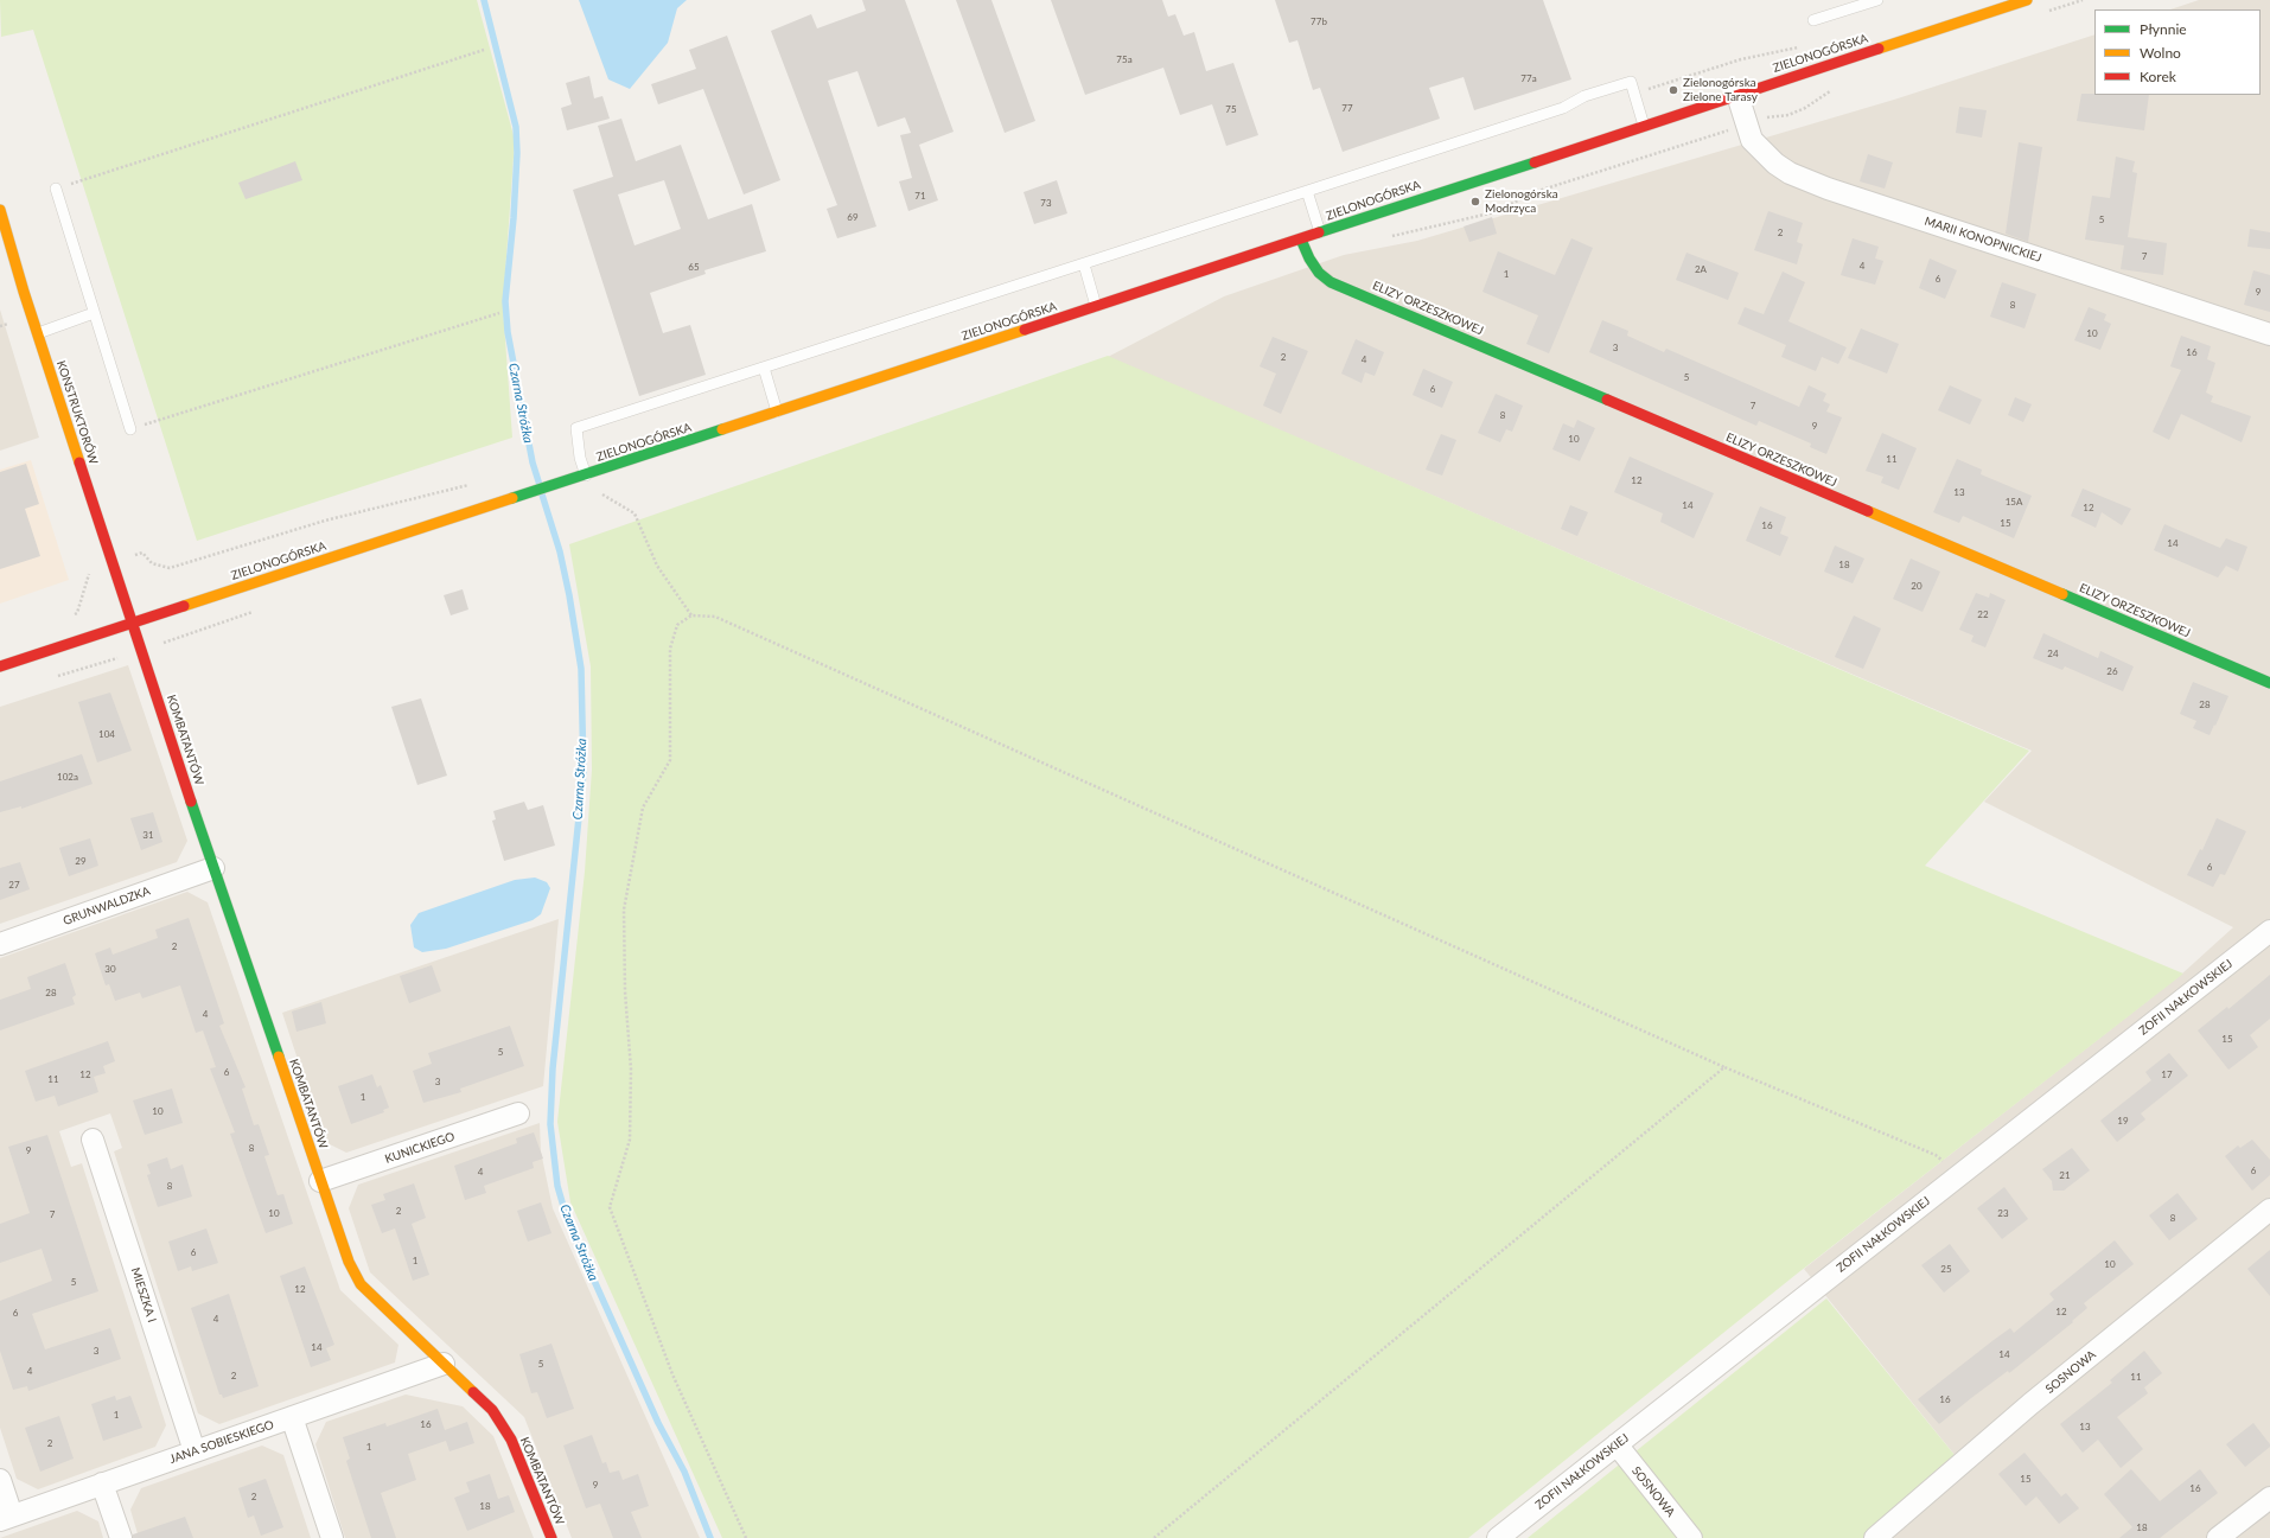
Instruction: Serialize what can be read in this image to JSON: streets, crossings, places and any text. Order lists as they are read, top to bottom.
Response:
{
  "streets": {
    "street": [
      "ZIELONOGÓRSKA",
      "MARII KONOPNICKIEJ",
      "ELIZY ORZESZKOWEJ",
      "KONSTRUKTORÓW",
      "KOMBATANTÓW",
      "GRUNWALDZKA",
      "ZOFII NAŁKOWSKIEJ",
      "KUNICKIEGO",
      "MIESZKA I",
      "SOSNOWA",
      "JANA SOBIESKIEGO"
    ]
  },
  "crossings": [
    ["ZIELONOGÓRSKA", "MARII KONOPNICKIEJ"],
    ["ZIELONOGÓRSKA", "ELIZY ORZESZKOWEJ"],
    ["ZIELONOGÓRSKA", "KONSTRUKTORÓW"],
    ["ZIELONOGÓRSKA", "KOMBATANTÓW"],
    ["KONSTRUKTORÓW", "KOMBATANTÓW"],
    ["KOMBATANTÓW", "GRUNWALDZKA"],
    ["KOMBATANTÓW", "KUNICKIEGO"],
    ["KOMBATANTÓW", "JANA SOBIESKIEGO"],
    ["ZOFII NAŁKOWSKIEJ", "SOSNOWA"],
    ["MIESZKA I", "JANA SOBIESKIEGO"]
  ],
  "water": ["Czarna Stróżka"],
  "places": ["Zielonogórska Zielone Tarasy", "Zielonogórska Modrzyca"],
  "house_numbers": [
    "77b",
    "75a",
    "77a",
    "77",
    "75",
    "71",
    "73",
    "69",
    "5",
    "2",
    "7",
    "4",
    "65",
    "2A",
    "1",
    "6",
    "9",
    "8",
    "10",
    "3",
    "16",
    "2",
    "4",
    "5",
    "6",
    "7",
    "8",
    "9",
    "10",
    "11",
    "12",
    "13",
    "15A",
    "14",
    "12",
    "15",
    "16",
    "14",
    "18",
    "20",
    "22",
    "24",
    "26",
    "28",
    "104",
    "102a",
    "31",
    "29",
    "6",
    "27",
    "2",
    "30",
    "28",
    "4",
    "15",
    "5",
    "6",
    "12",
    "17",
    "11",
    "3",
    "1",
    "10",
    "19",
    "8",
    "9",
    "6",
    "4",
    "21",
    "8",
    "2",
    "10",
    "23",
    "7",
    "8",
    "6",
    "1",
    "10",
    "25",
    "5",
    "12",
    "12",
    "6",
    "4",
    "14",
    "3",
    "14",
    "5",
    "4",
    "2",
    "11",
    "16",
    "1",
    "16",
    "13",
    "2",
    "1",
    "15",
    "9",
    "16",
    "2",
    "18",
    "18"
  ],
  "legend": ["Płynnie", "Wolno", "Korek"]
}
